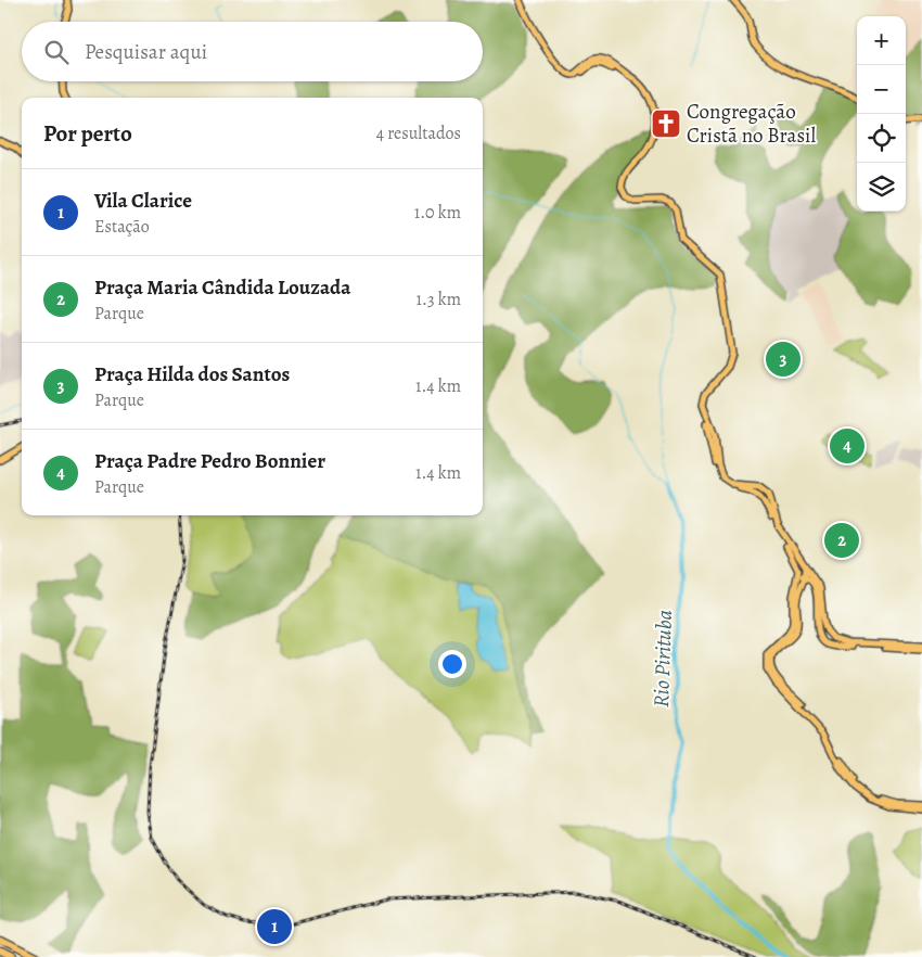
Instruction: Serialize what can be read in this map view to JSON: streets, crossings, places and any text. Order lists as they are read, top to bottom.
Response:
{
  "water": ["Rio Pirituba"],
  "places": {
    "church": ["Congregação Cristã no Brasil"]
  },
  "page": {
    "map_buttons": ["+", "−"],
    "search": "Pesquisar aqui",
    "heading": ["Por perto", "4 resultados"],
    "list": [
      {
        "mark": "1",
        "name": "Vila Clarice",
        "note": "Estação",
        "value": "1.0 km"
      },
      {
        "mark": "2",
        "name": "Praça Maria Cândida Louzada",
        "note": "Parque",
        "value": "1.3 km"
      },
      {
        "mark": "3",
        "name": "Praça Hilda dos Santos",
        "note": "Parque",
        "value": "1.4 km"
      },
      {
        "mark": "4",
        "name": "Praça Padre Pedro Bonnier",
        "note": "Parque",
        "value": "1.4 km"
      }
    ],
    "pins": [
      "3",
      "4",
      "2",
      "1"
    ]
  }
}
